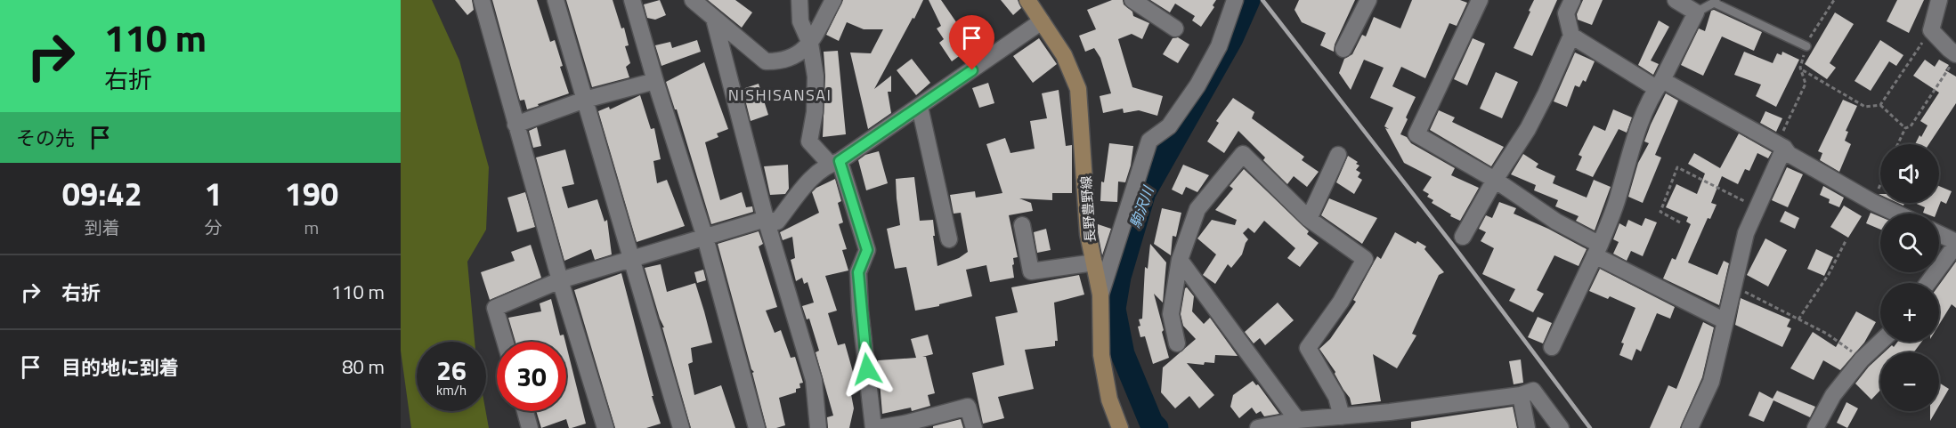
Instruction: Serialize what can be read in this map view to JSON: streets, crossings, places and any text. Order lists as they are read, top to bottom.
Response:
{
  "streets": {
    "main road": ["長野豊野線"]
  },
  "districts": ["NISHISANSAI"],
  "water": ["駒沢川"],
  "page": {
    "turn": ["110 m", "右折"],
    "then": "その先",
    "map_buttons": ["+", "−"],
    "eta": [
      "09:42",
      "到着",
      "1",
      "分",
      "190",
      "m"
    ],
    "list": [
      {
        "name": "右折",
        "value": "110 m"
      },
      {
        "name": "目的地に到着",
        "value": "80 m"
      }
    ],
    "speed": "26 km/h",
    "limit": "30"
  }
}
